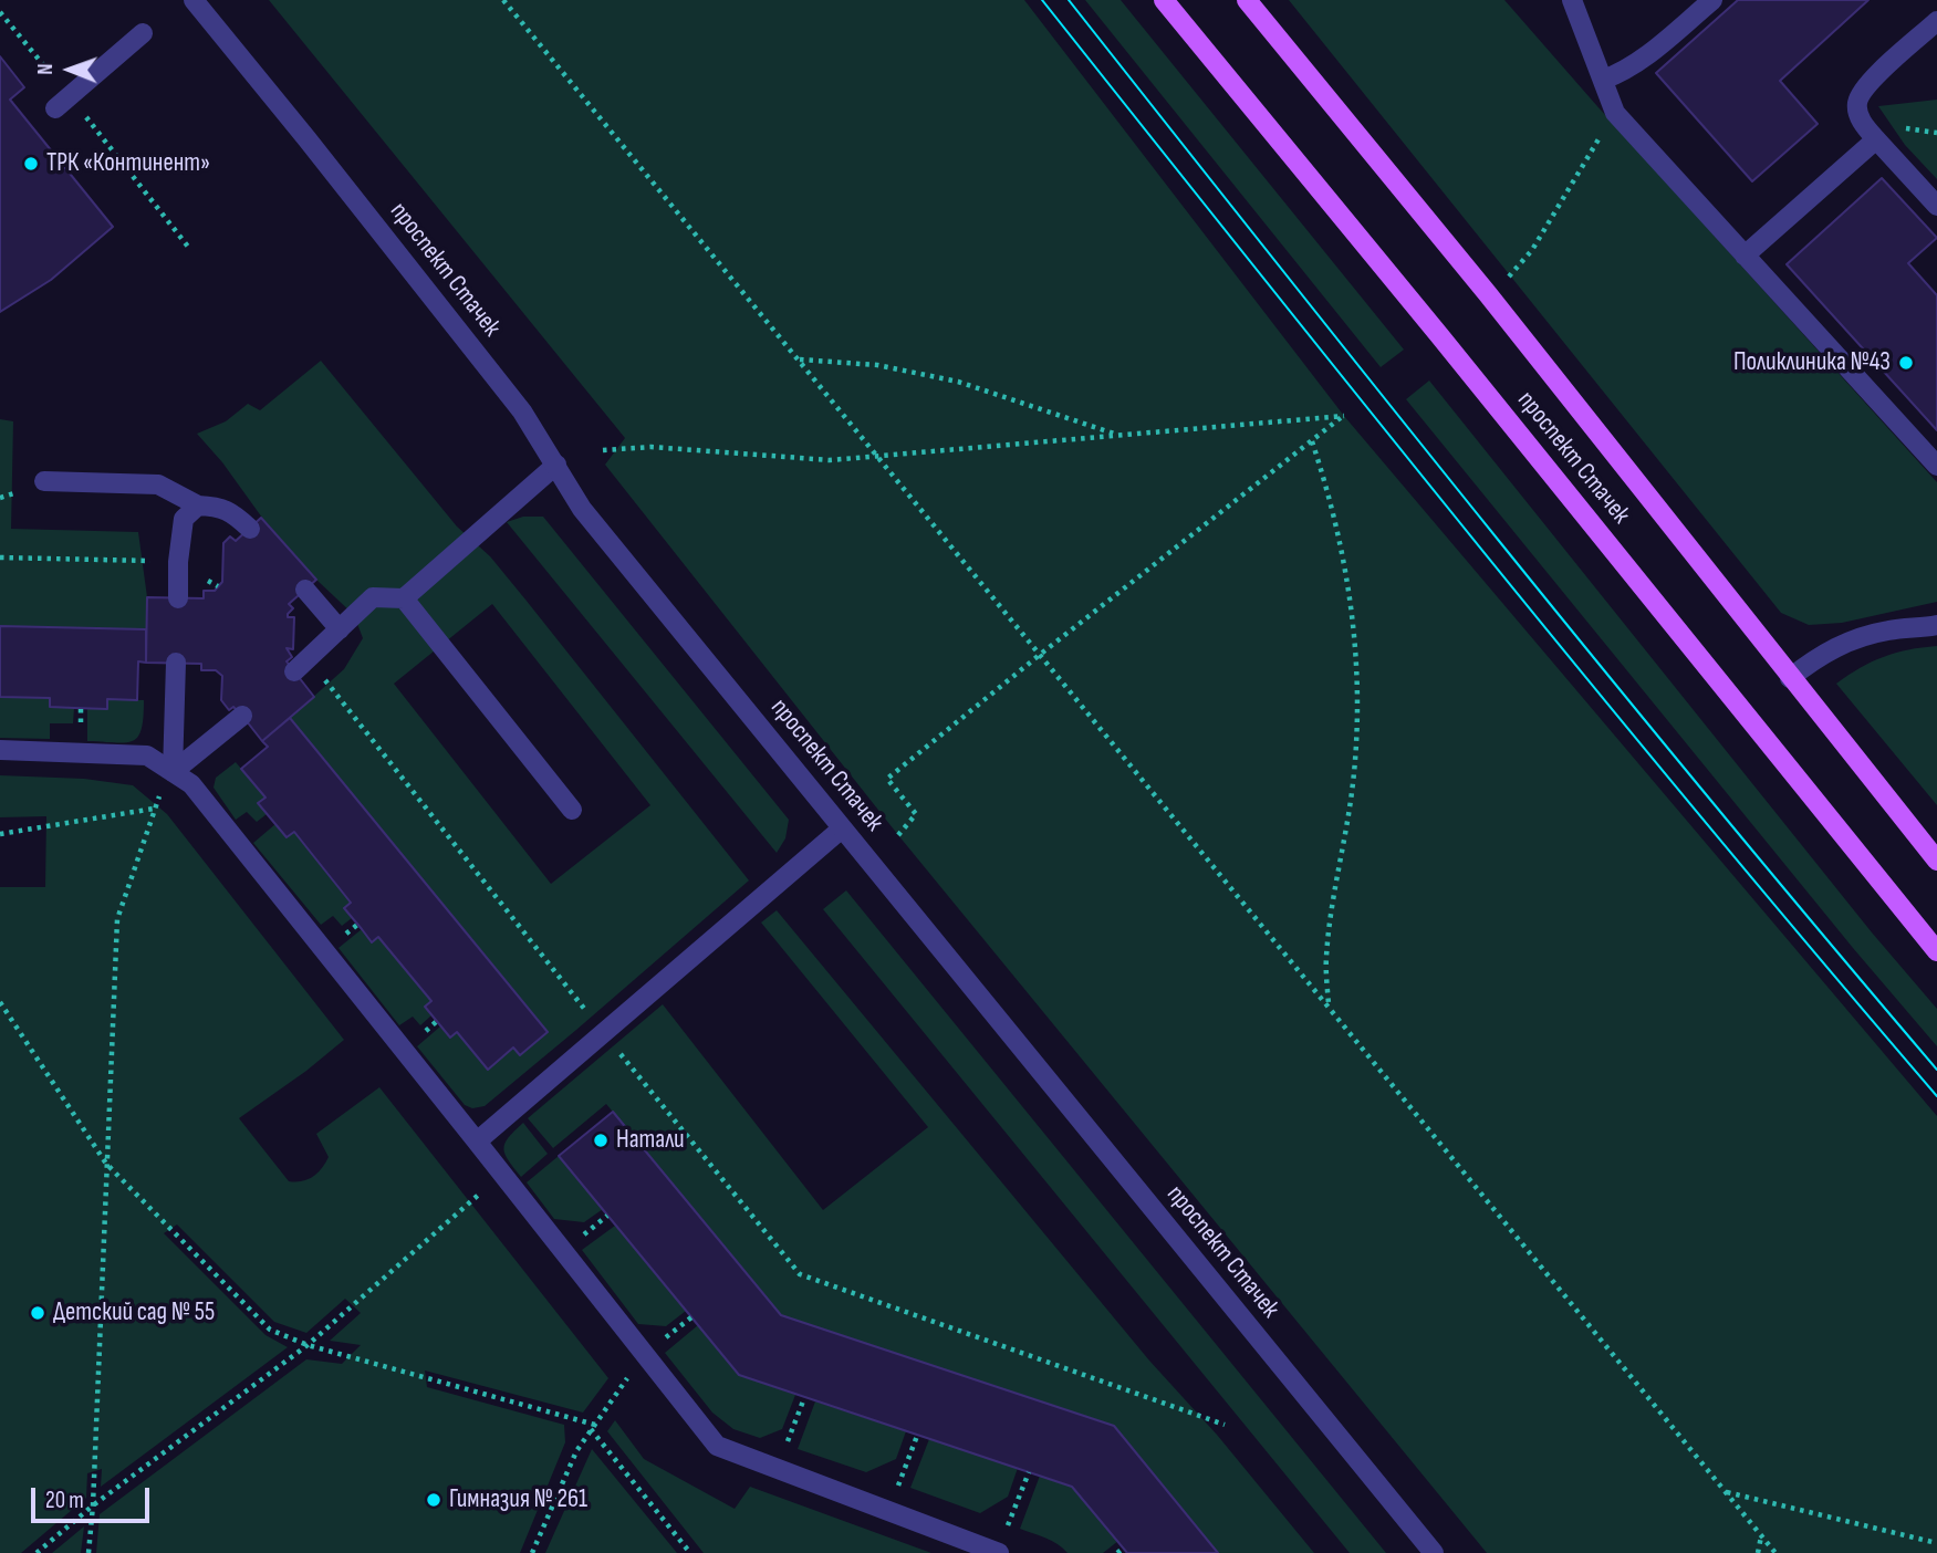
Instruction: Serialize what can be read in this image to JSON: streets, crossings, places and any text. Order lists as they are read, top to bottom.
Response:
{
  "streets": {
    "main road": ["проспект Стачек"]
  },
  "places": [
    "ТРК «Континент»",
    "Поликлиника №43",
    "Натали",
    "Детский сад № 55",
    "Гимназия № 261"
  ],
  "scale_bar": "20 m",
  "north": "left"
}
